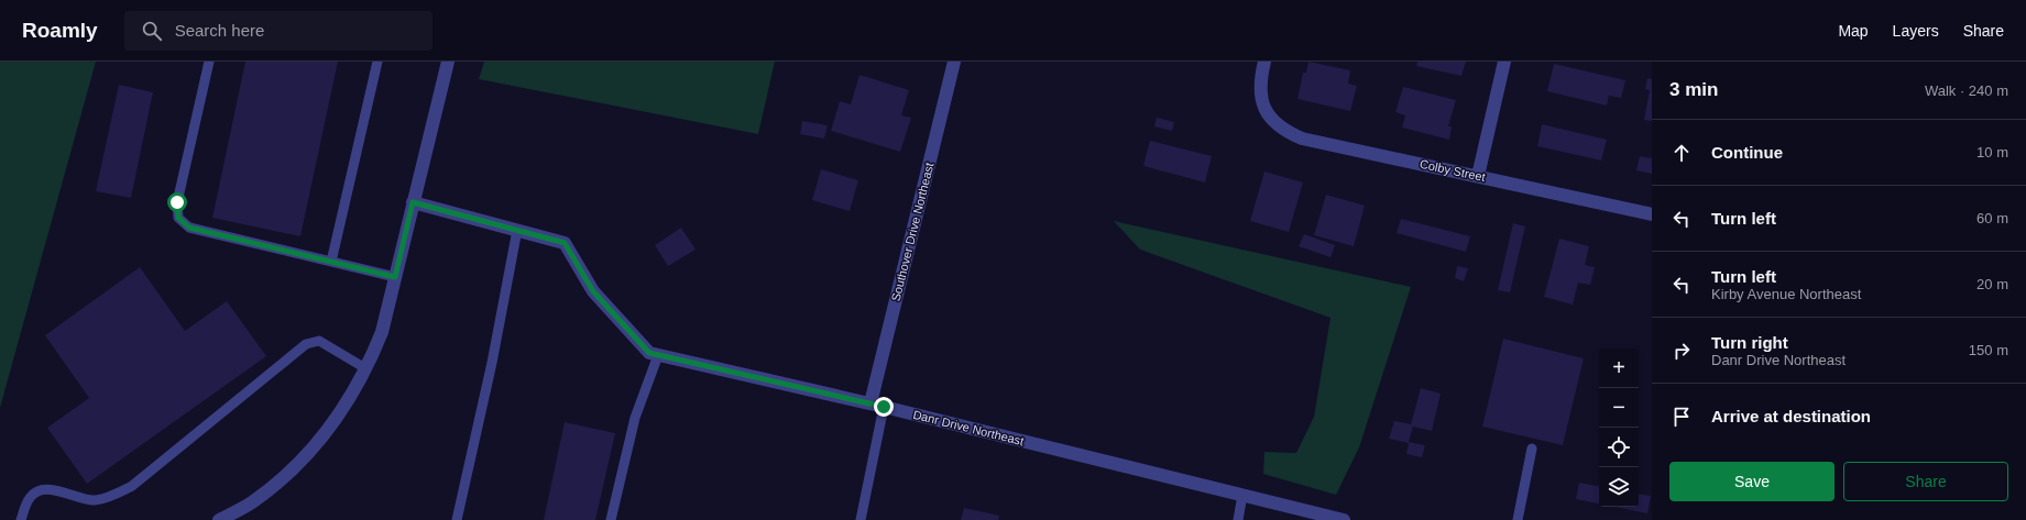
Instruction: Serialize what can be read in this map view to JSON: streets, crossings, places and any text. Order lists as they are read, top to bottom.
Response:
{
  "streets": {
    "street": ["Colby Street", "Southover Drive Northeast", "Danr Drive Northeast"]
  },
  "crossings": [
    ["Southover Drive Northeast", "Danr Drive Northeast"]
  ],
  "page": {
    "header": "Roamly",
    "search": "Search here",
    "nav": ["Map", "Layers", "Share"],
    "heading": ["3 min", "Walk · 240 m"],
    "list": [
      ["Continue", "10 m"],
      ["Turn left", "60 m"],
      ["Turn left", "Kirby Avenue Northeast", "20 m"],
      ["Turn right", "Danr Drive Northeast", "150 m"],
      "Arrive at destination"
    ],
    "map_buttons": ["+", "−"],
    "buttons": ["Save", "Share"]
  }
}
